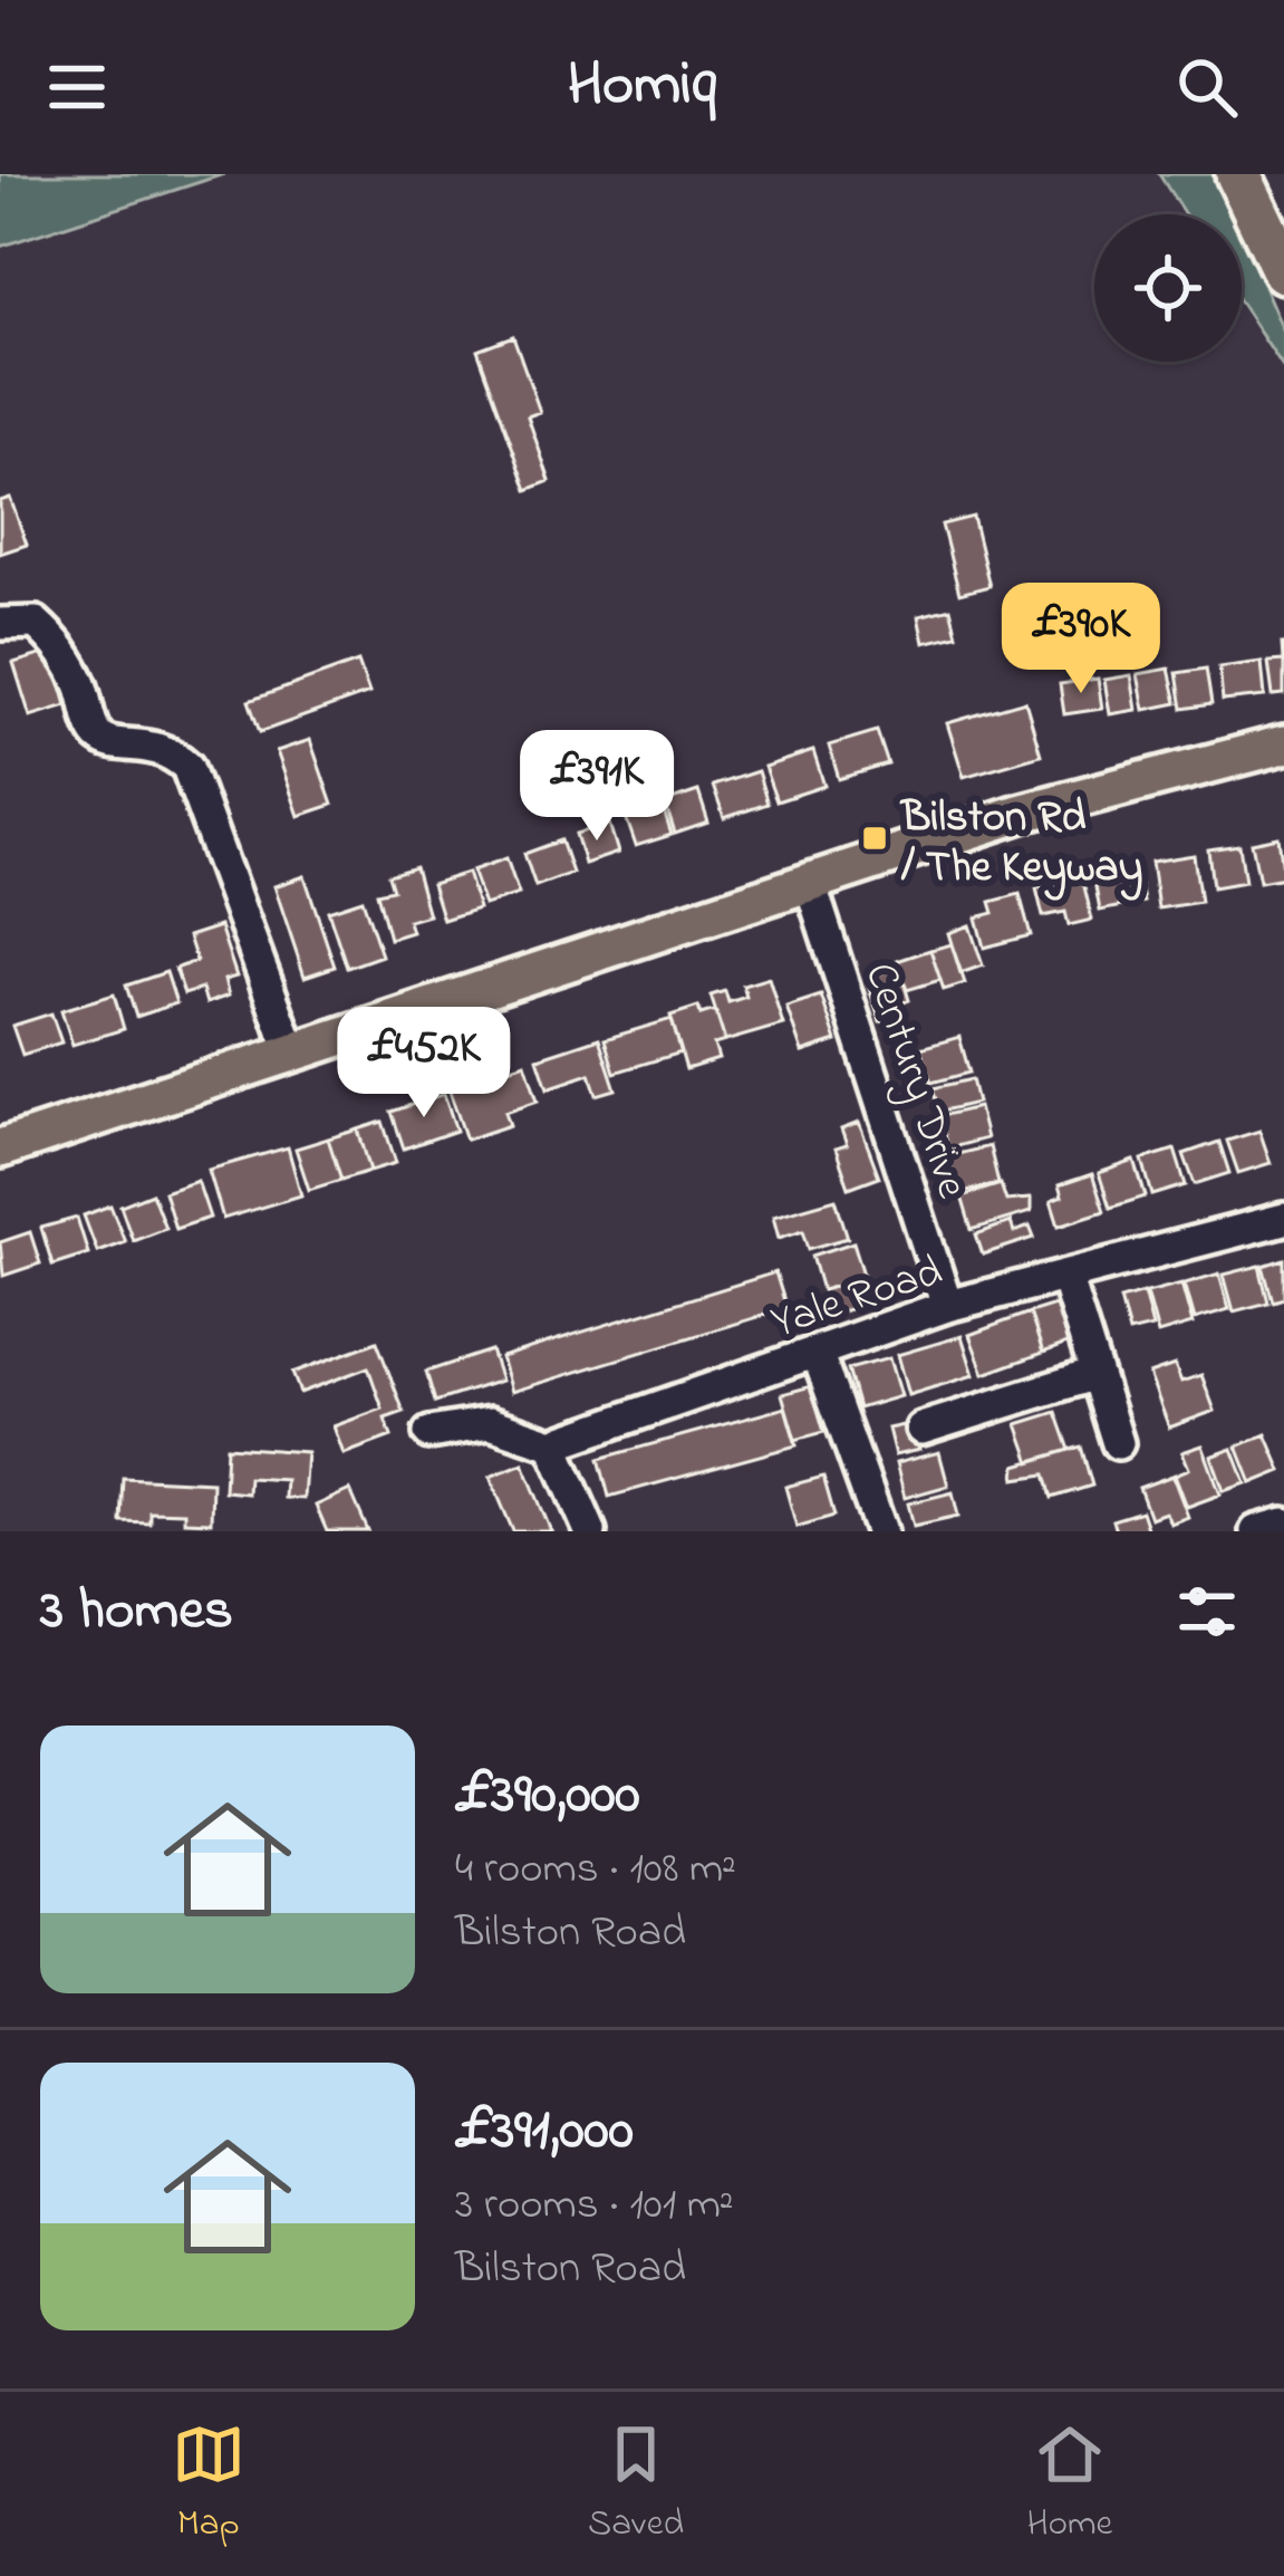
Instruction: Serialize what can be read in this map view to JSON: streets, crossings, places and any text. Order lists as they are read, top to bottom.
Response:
{
  "streets": {
    "street": ["Century Drive", "Yale Road"]
  },
  "crossings": [
    ["Century Drive", "Yale Road"]
  ],
  "places": {
    "transit": ["Bilston Rd / The Keyway"]
  },
  "page": {
    "header": "Homiq",
    "price": ["£390K", "£391K", "£452K"],
    "heading": "3 homes",
    "list": [
      {
        "name": "£390,000",
        "note": "4 rooms · 108 m² · Bilston Road"
      },
      {
        "name": "£391,000",
        "note": "3 rooms · 101 m² · Bilston Road"
      }
    ],
    "tabs": ["Map", "Saved", "Home"]
  }
}
